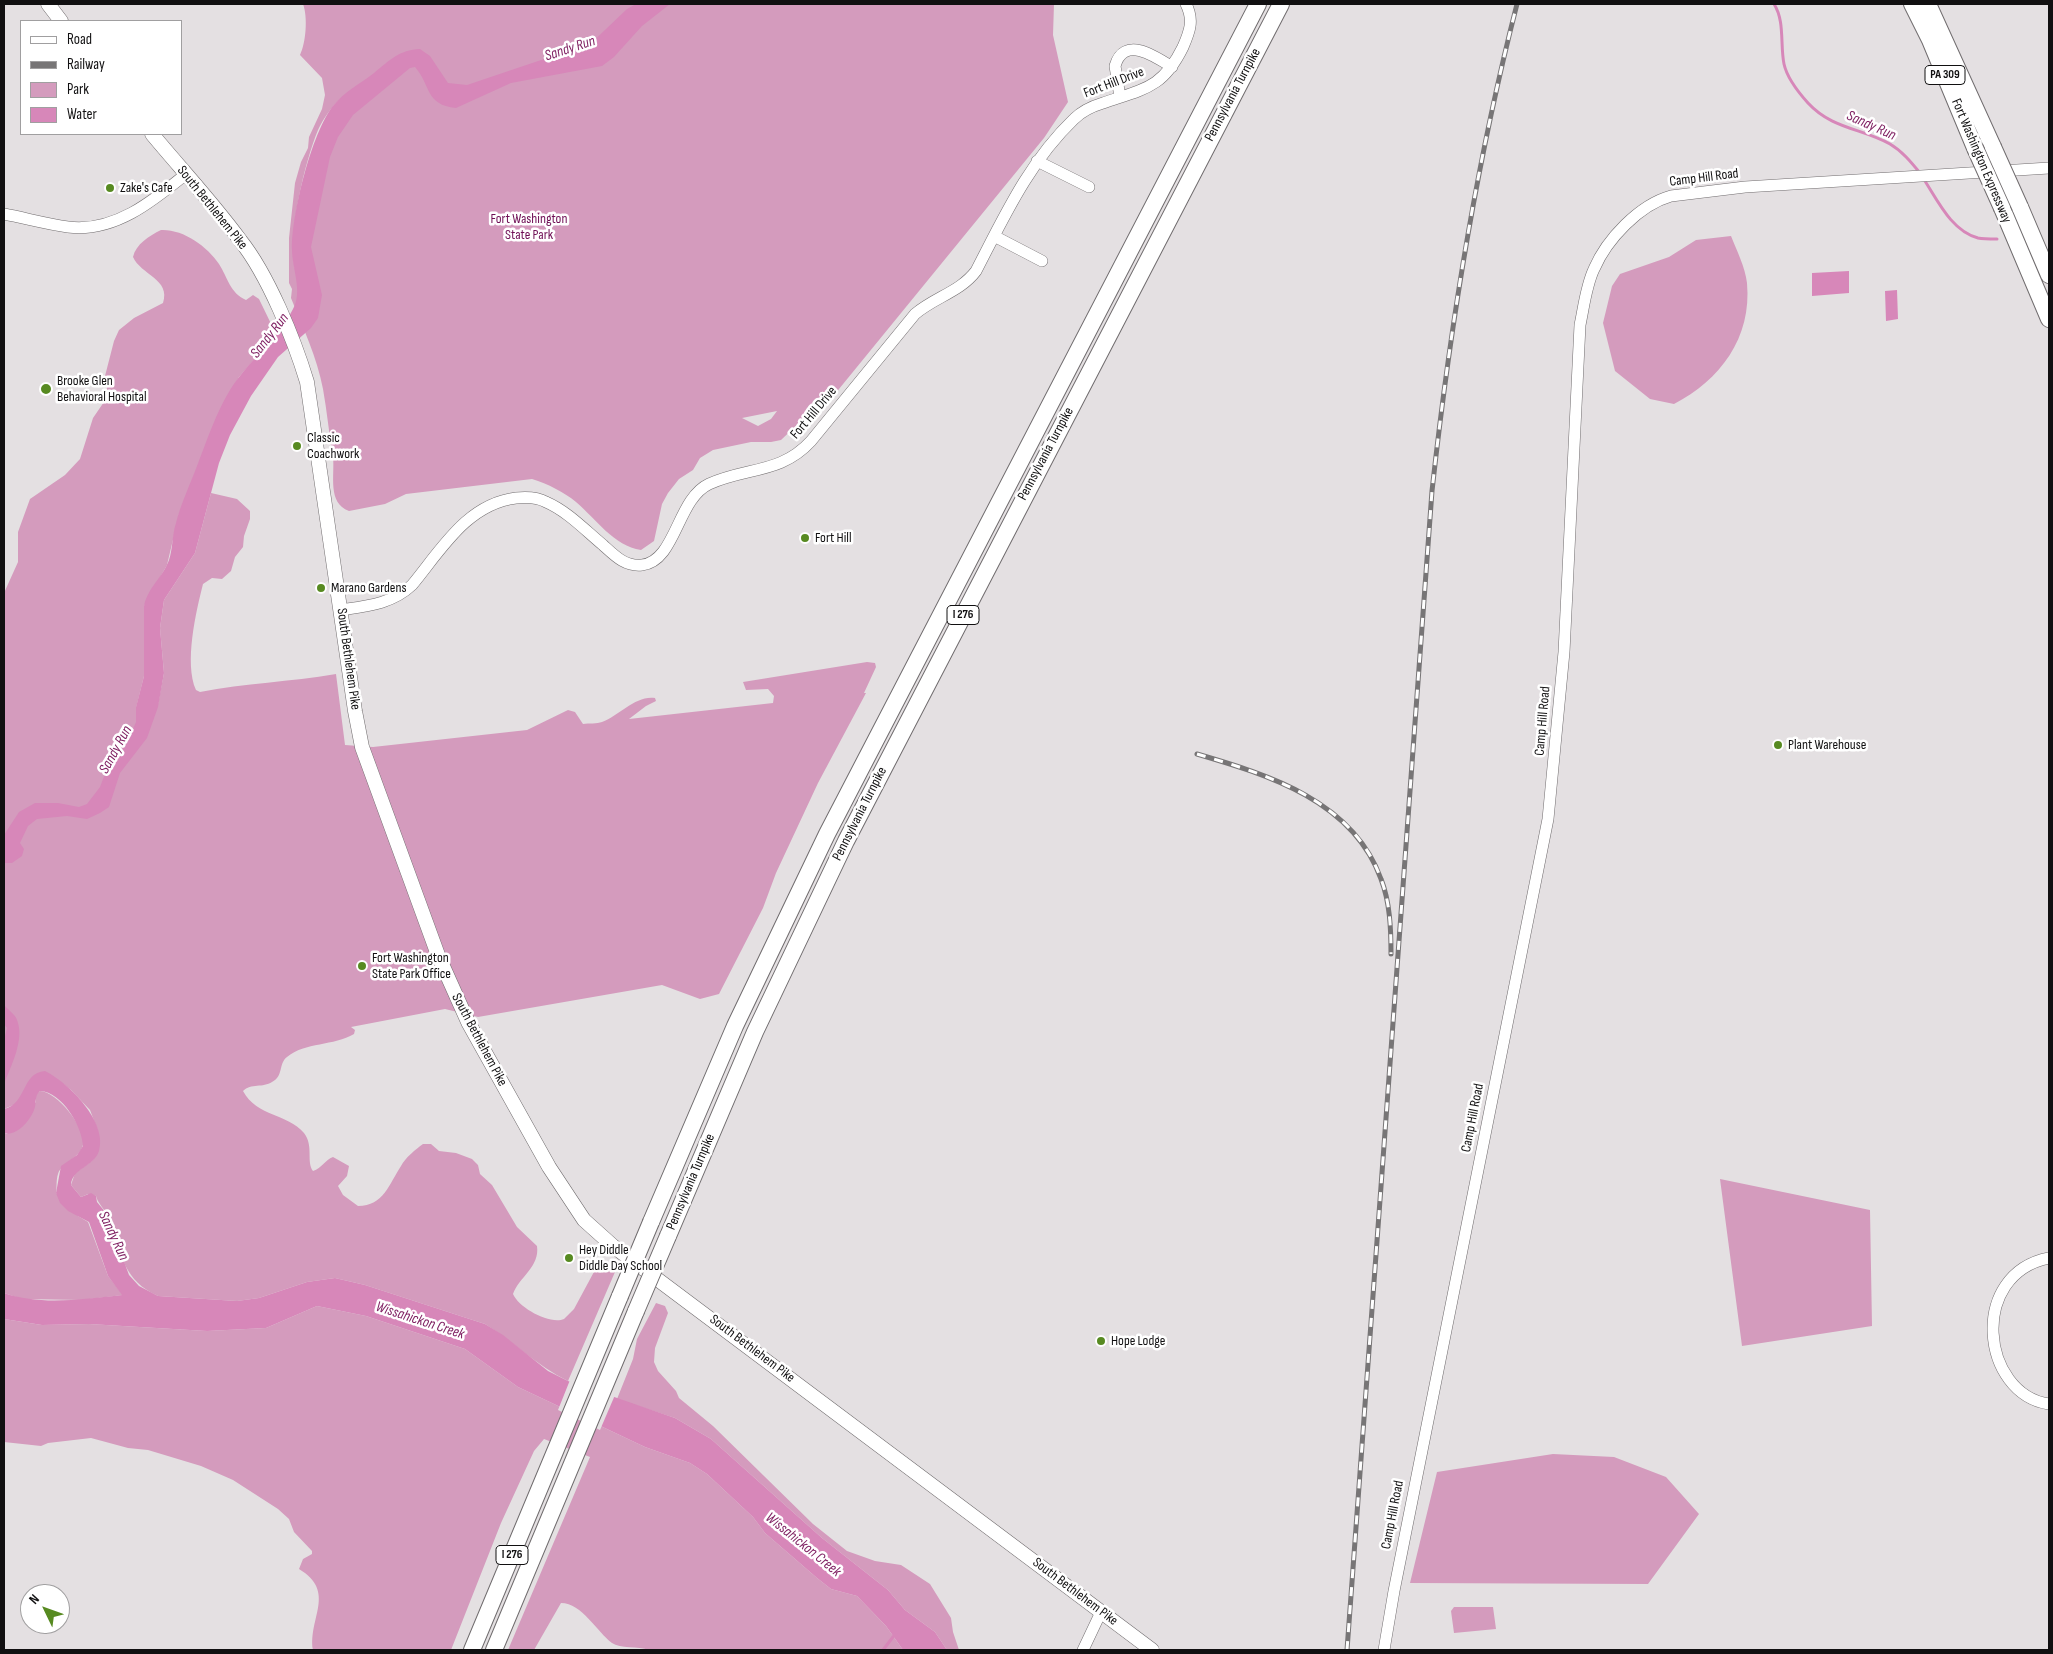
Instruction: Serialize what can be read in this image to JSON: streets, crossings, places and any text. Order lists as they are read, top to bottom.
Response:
{
  "streets": {
    "highway": [
      "PA 309",
      "Pennsylvania Turnpike",
      "Fort Washington Expressway",
      "I 276"
    ],
    "main road": ["South Bethlehem Pike"],
    "street": ["Fort Hill Drive", "Camp Hill Road"]
  },
  "crossings": [
    ["Fort Hill Drive", "South Bethlehem Pike"]
  ],
  "water": ["Sandy Run", "Wissahickon Creek"],
  "parks": ["Fort Washington State Park"],
  "places": [
    "Zake's Cafe",
    "Brooke Glen Behavioral Hospital",
    "Classic Coachwork",
    "Fort Hill",
    "Marano Gardens",
    "Plant Warehouse",
    "Fort Washington State Park Office",
    "Hey Diddle Diddle Day School",
    "Hope Lodge"
  ],
  "legend": [
    "Road",
    "Railway",
    "Park",
    "Water"
  ],
  "north": "top left"
}
